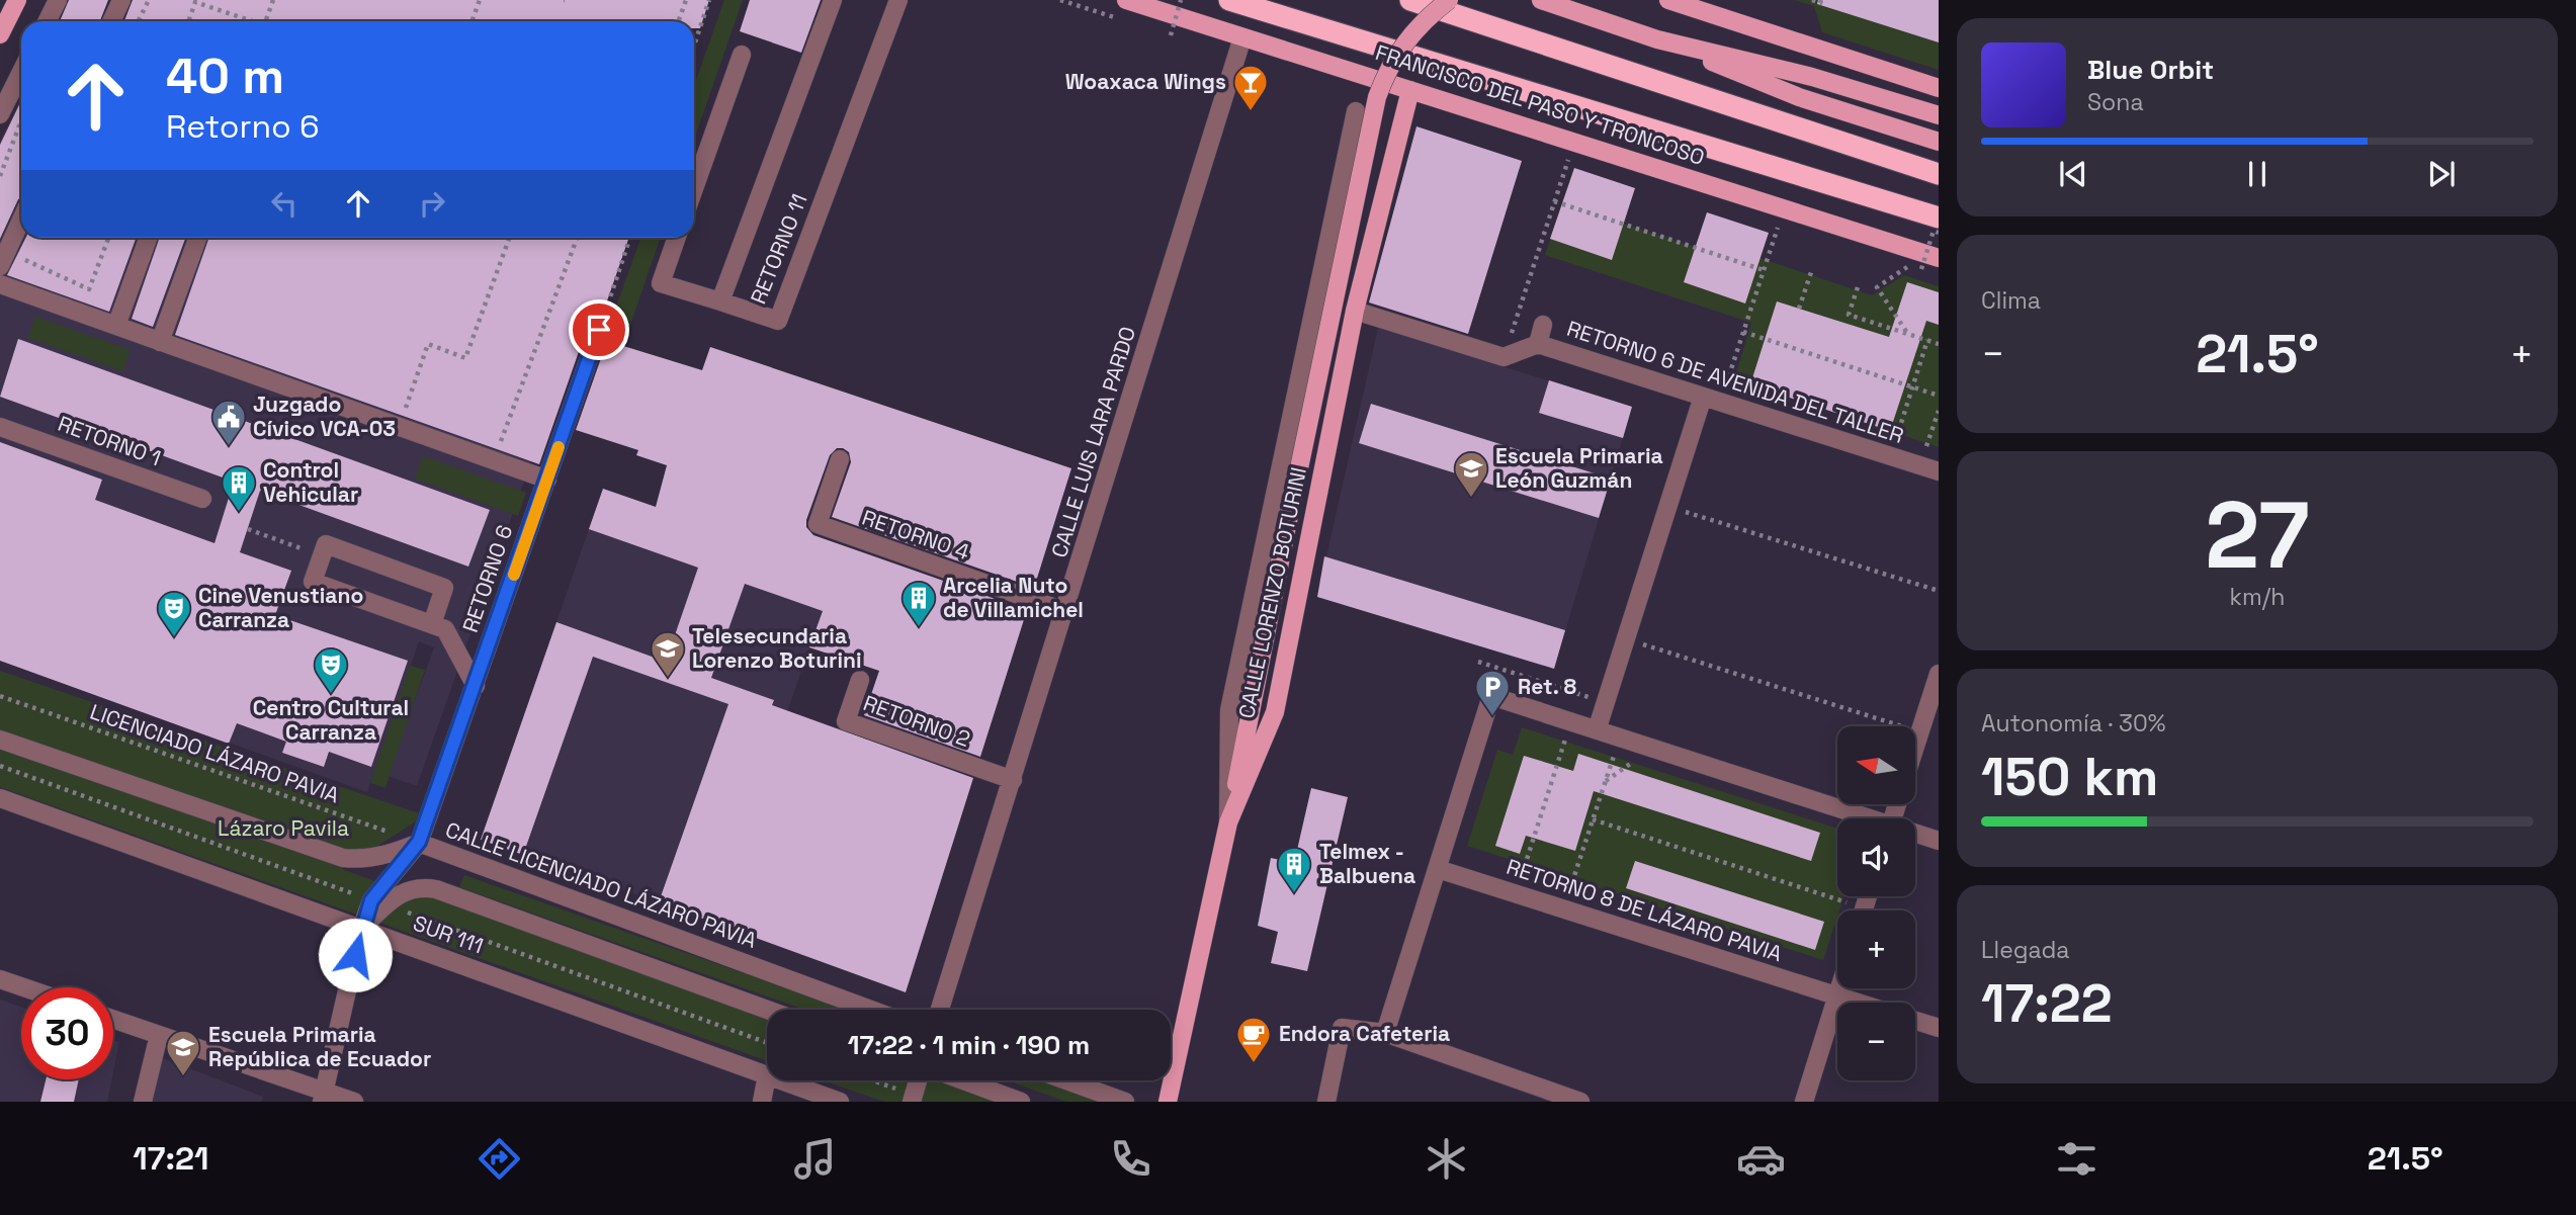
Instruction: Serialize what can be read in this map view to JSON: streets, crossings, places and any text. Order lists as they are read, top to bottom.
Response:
{
  "streets": {
    "highway": ["FRANCISCO DEL PASO Y TRONCOSO"],
    "main road": ["CALLE LORENZO BOTURINI"],
    "street": [
      "RETORNO 11",
      "RETORNO 6 DE AVENIDA DEL TALLER",
      "RETORNO 1",
      "CALLE LUIS LARA PARDO",
      "RETORNO 4",
      "RETORNO 6",
      "RETORNO 2",
      "CALLE LICENCIADO LÁZARO PAVIA",
      "RETORNO 8 DE LÁZARO PAVIA",
      "SUR 111"
    ],
    "path": ["LICENCIADO LÁZARO PAVIA"]
  },
  "crossings": [
    ["FRANCISCO DEL PASO Y TRONCOSO", "CALLE LUIS LARA PARDO"],
    ["FRANCISCO DEL PASO Y TRONCOSO", "CALLE LORENZO BOTURINI"],
    ["CALLE LUIS LARA PARDO", "RETORNO 4"],
    ["CALLE LUIS LARA PARDO", "RETORNO 2"],
    ["RETORNO 6", "LICENCIADO LÁZARO PAVIA"],
    ["RETORNO 6", "CALLE LICENCIADO LÁZARO PAVIA"],
    ["RETORNO 6", "SUR 111"],
    ["LICENCIADO LÁZARO PAVIA", "CALLE LICENCIADO LÁZARO PAVIA"]
  ],
  "parks": ["Lázaro Pavila"],
  "places": {
    "bar": ["Woaxaca Wings"],
    "public building": ["Juzgado Cívico VCA-03"],
    "school or university": ["Escuela Primaria León Guzmán", "Telesecundaria Lorenzo Boturini", "Escuela Primaria República de Ecuador"],
    "building": ["Control Vehicular", "Arcelia Nuto de Villamichel", "Telmex - Balbuena"],
    "theatre": ["Cine Venustiano Carranza", "Centro Cultural Carranza"],
    "parking": ["Ret. 8"],
    "cafe": ["Endora Cafeteria"]
  },
  "north": "left",
  "page": {
    "turn": ["40 m", "Retorno 6"],
    "song": ["Blue Orbit", "Sona"],
    "tile": [
      "Clima",
      ["27", "km/h"],
      ["Autonomía · 30%", "150 km"],
      ["Llegada", "17:22"]
    ],
    "heat": ["−", "21.5°", "+"],
    "map_buttons": ["+", "−"],
    "limit": "30",
    "trip": "17:22 · 1 min · 190 m",
    "tabs": ["17:21", "21.5°"]
  }
}
